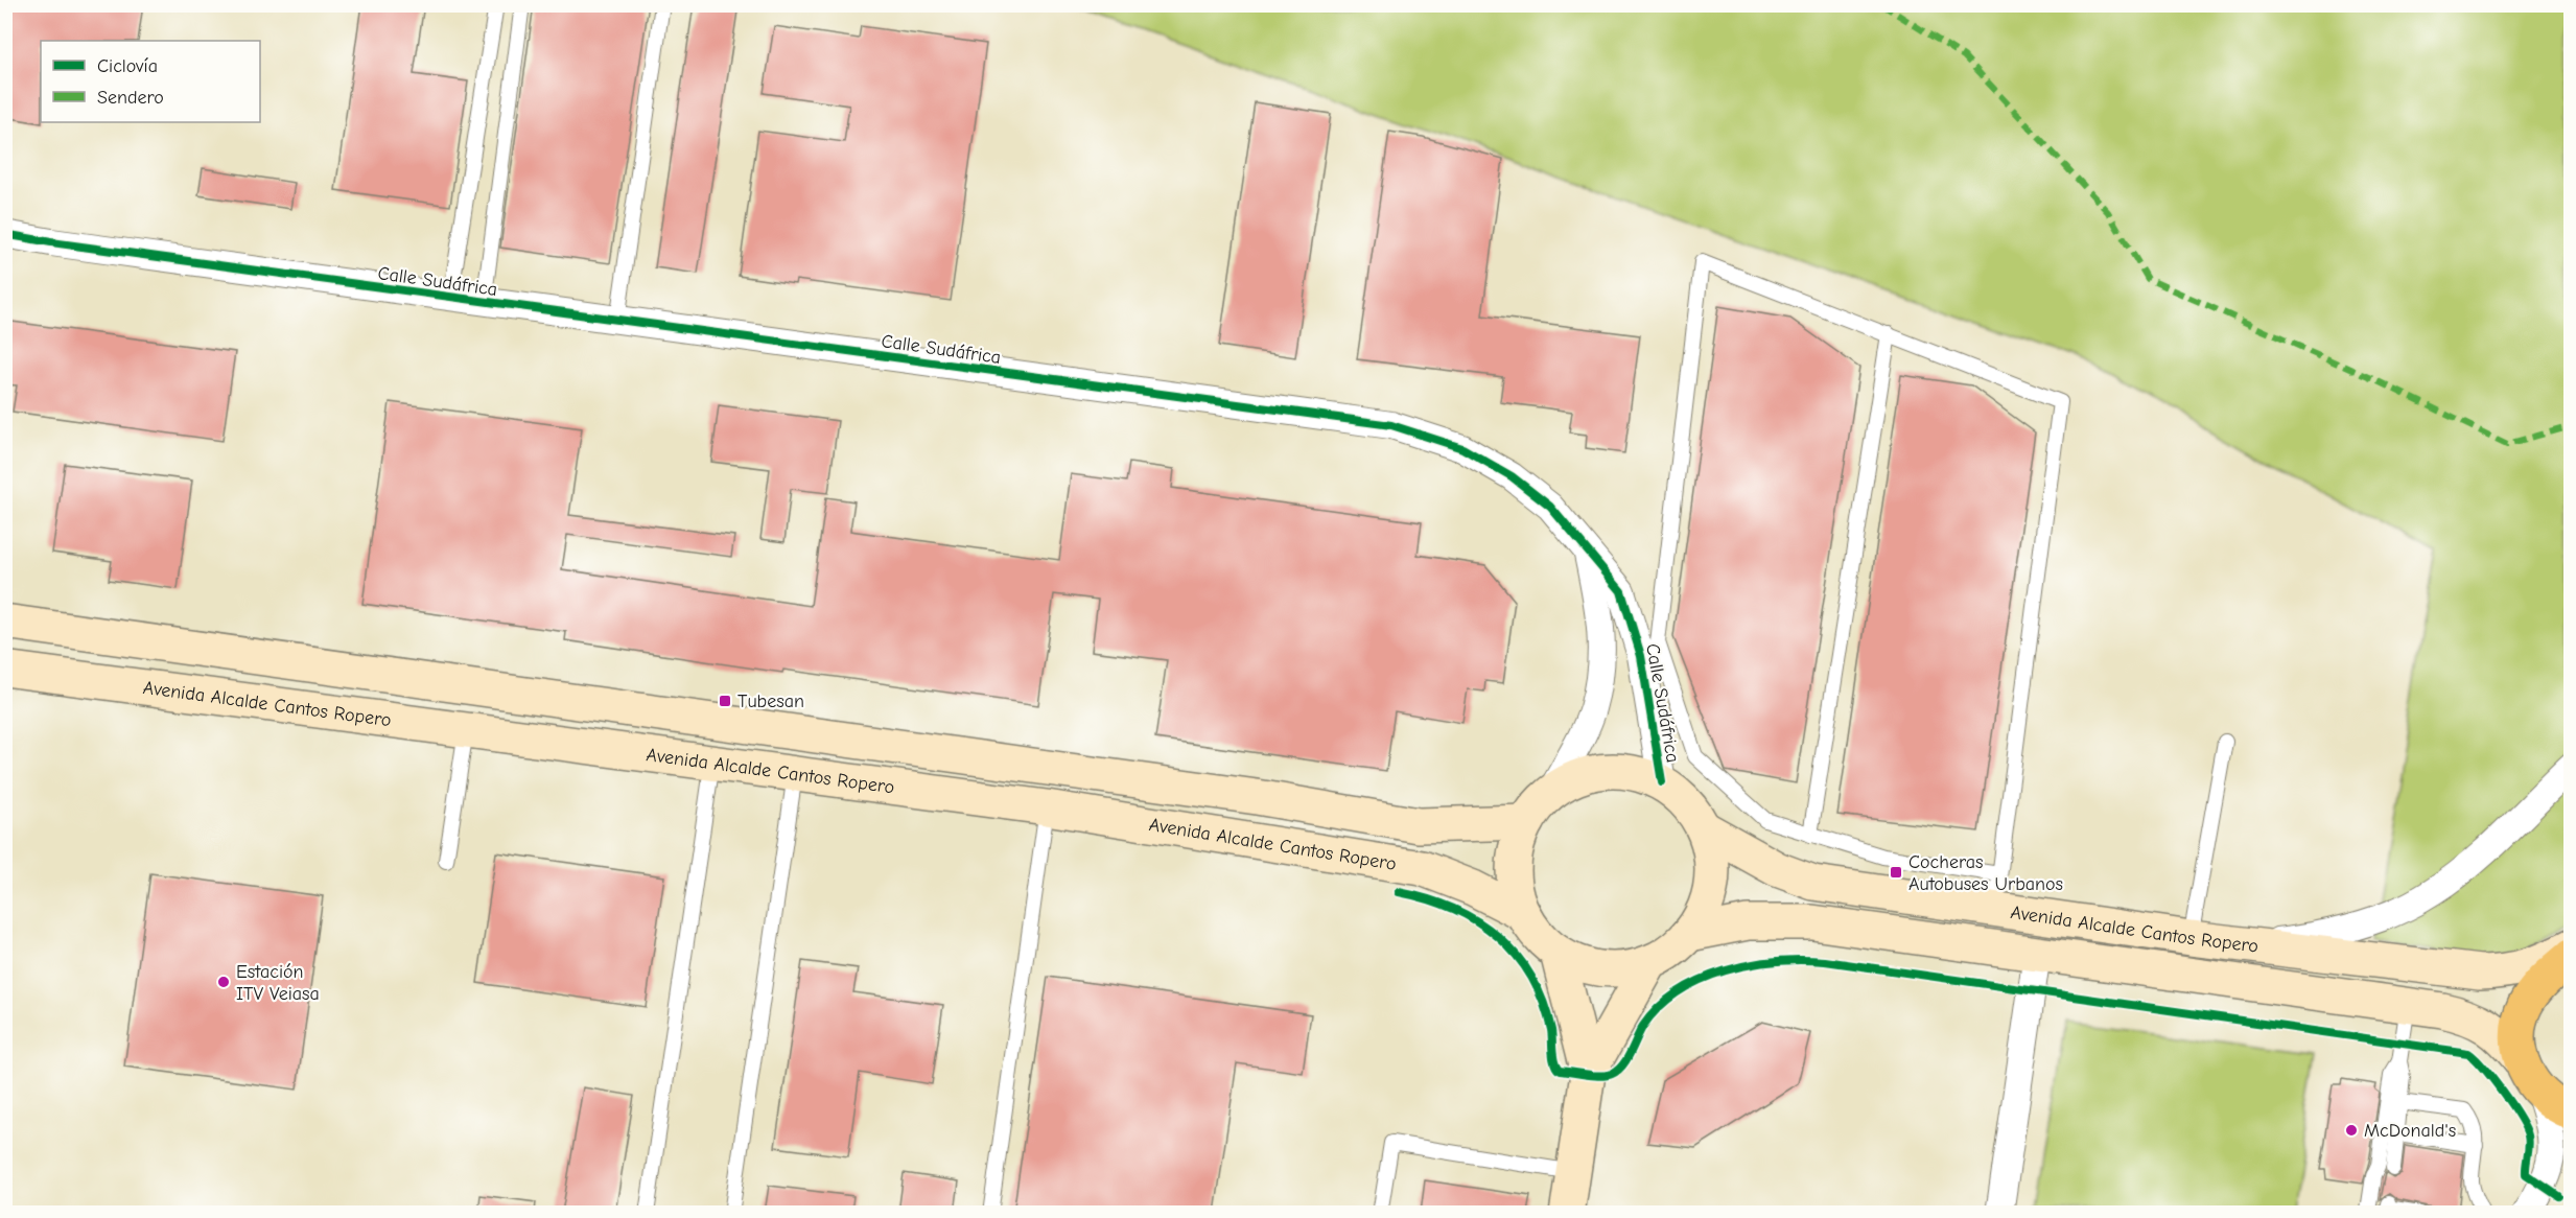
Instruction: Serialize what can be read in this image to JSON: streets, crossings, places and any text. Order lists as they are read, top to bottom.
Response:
{
  "streets": {
    "main road": ["Avenida Alcalde Cantos Ropero"],
    "street": ["Calle Sudáfrica"]
  },
  "crossings": [
    ["Calle Sudáfrica", "Avenida Alcalde Cantos Ropero"]
  ],
  "places": {
    "transit": ["Tubesan", "Cocheras Autobuses Urbanos"],
    "other": ["Estación ITV Veiasa", "McDonald's"]
  },
  "legend": ["Ciclovía", "Sendero"]
}
